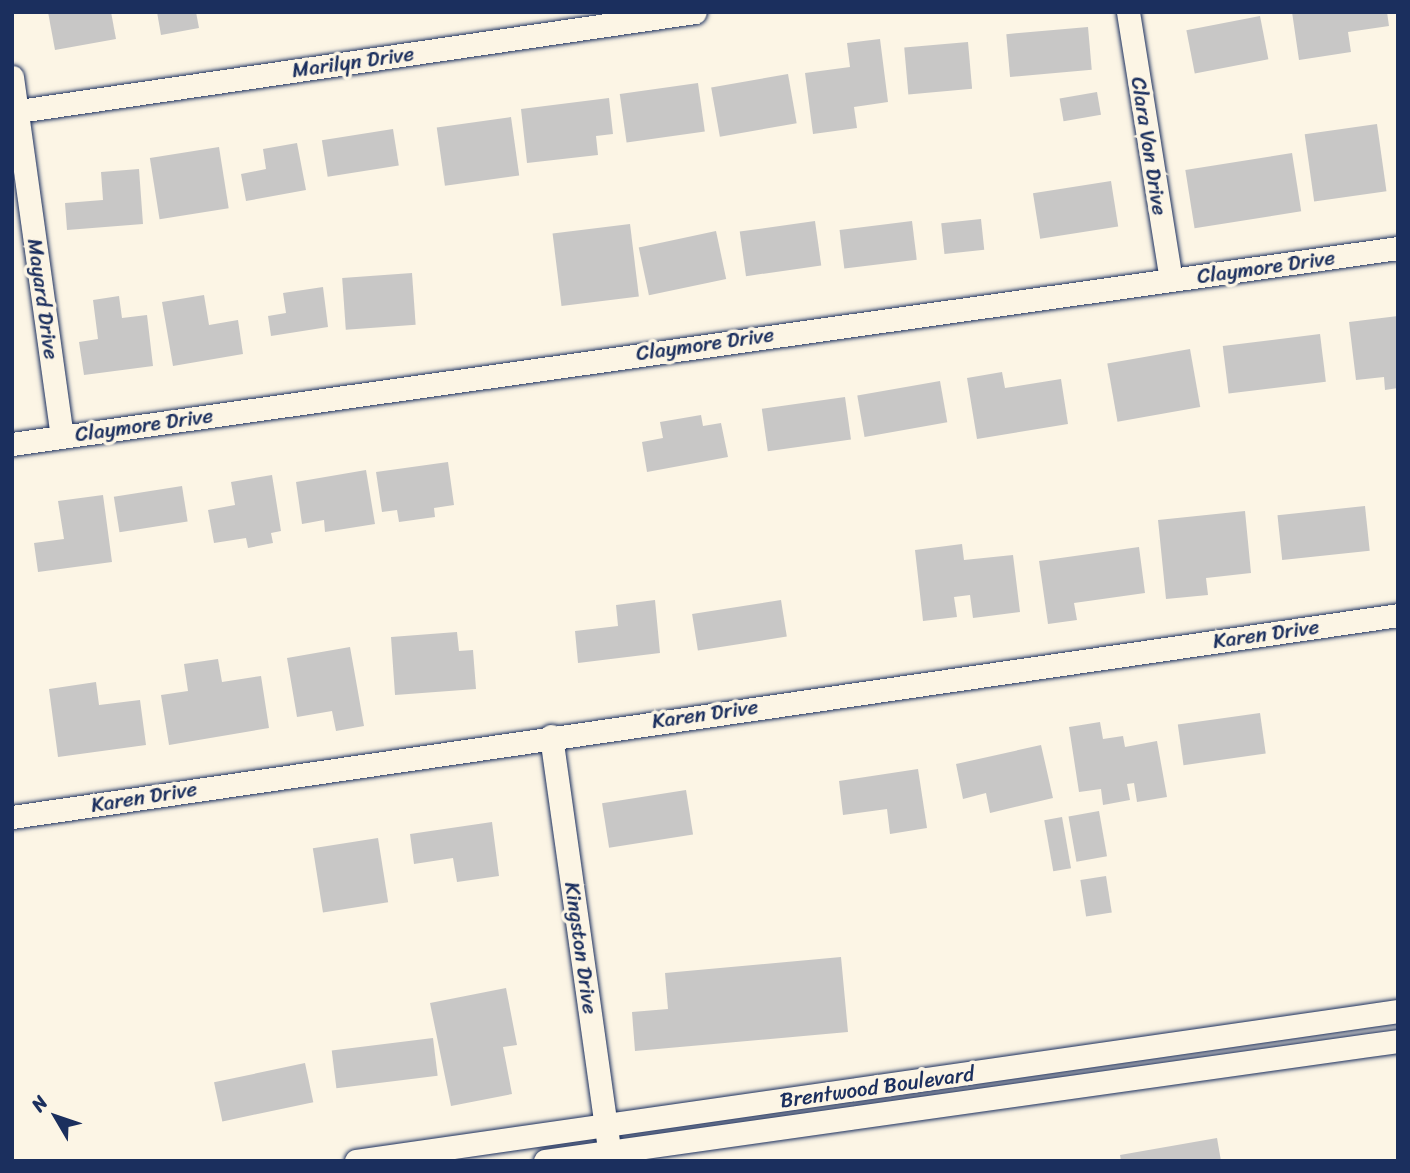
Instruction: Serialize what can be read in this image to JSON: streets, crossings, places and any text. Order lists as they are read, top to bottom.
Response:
{
  "streets": {
    "street": [
      "Marilyn Drive",
      "Clara Von Drive",
      "Claymore Drive",
      "Mayard Drive",
      "Karen Drive",
      "Kingston Drive",
      "Brentwood Boulevard"
    ]
  },
  "crossings": [
    ["Marilyn Drive", "Mayard Drive"],
    ["Clara Von Drive", "Claymore Drive"],
    ["Claymore Drive", "Mayard Drive"],
    ["Karen Drive", "Kingston Drive"],
    ["Kingston Drive", "Brentwood Boulevard"]
  ],
  "north": "top left"
}
